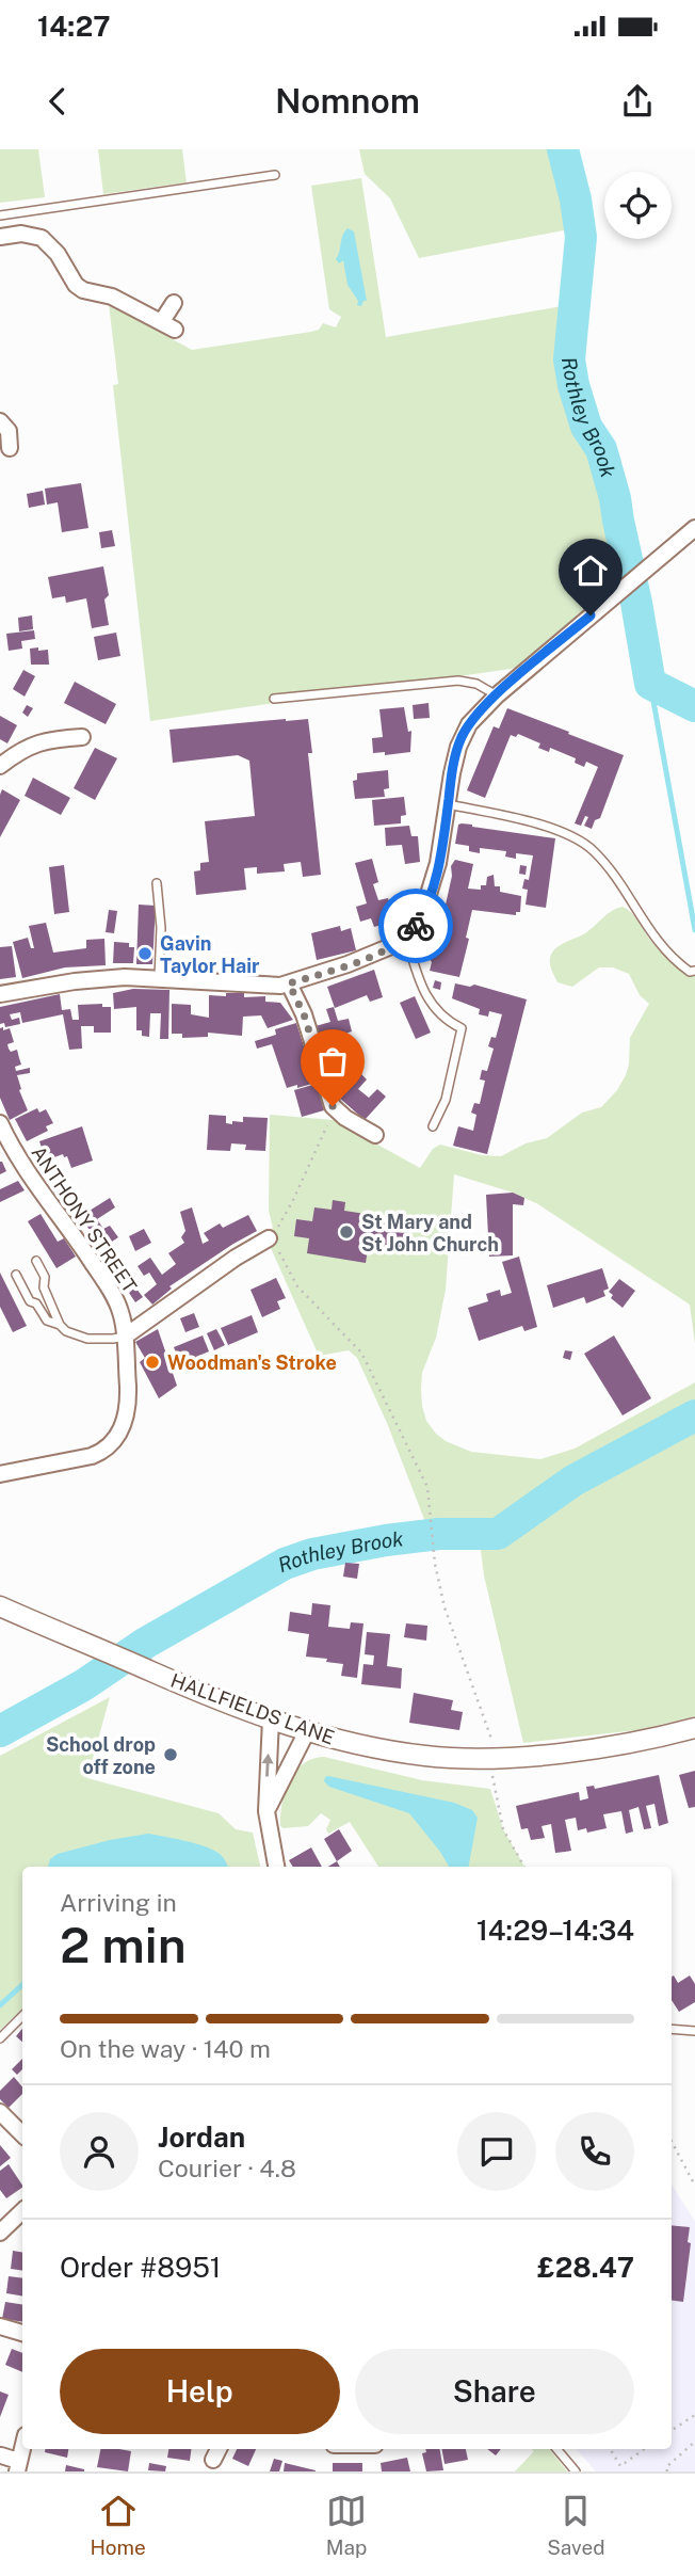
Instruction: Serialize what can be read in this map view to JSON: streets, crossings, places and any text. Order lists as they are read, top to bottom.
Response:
{
  "streets": {
    "street": ["ANTHONY STREET", "HALLFIELDS LANE"]
  },
  "water": ["Rothley Brook"],
  "places": [
    "Gavin Taylor Hair",
    "St Mary and St John Church",
    "Woodman's Stroke",
    "School drop off zone"
  ],
  "page": {
    "status": "14:27",
    "header": "Nomnom",
    "heading": ["2 min", "Arriving in", "14:29–14:34"],
    "panel": [
      "Jordan",
      "Courier · 4.8",
      "Order #8951",
      "£28.47"
    ],
    "bar": "On the way · 140 m",
    "buttons": ["Help", "Share"],
    "tabs": ["Home", "Map", "Saved"]
  }
}
